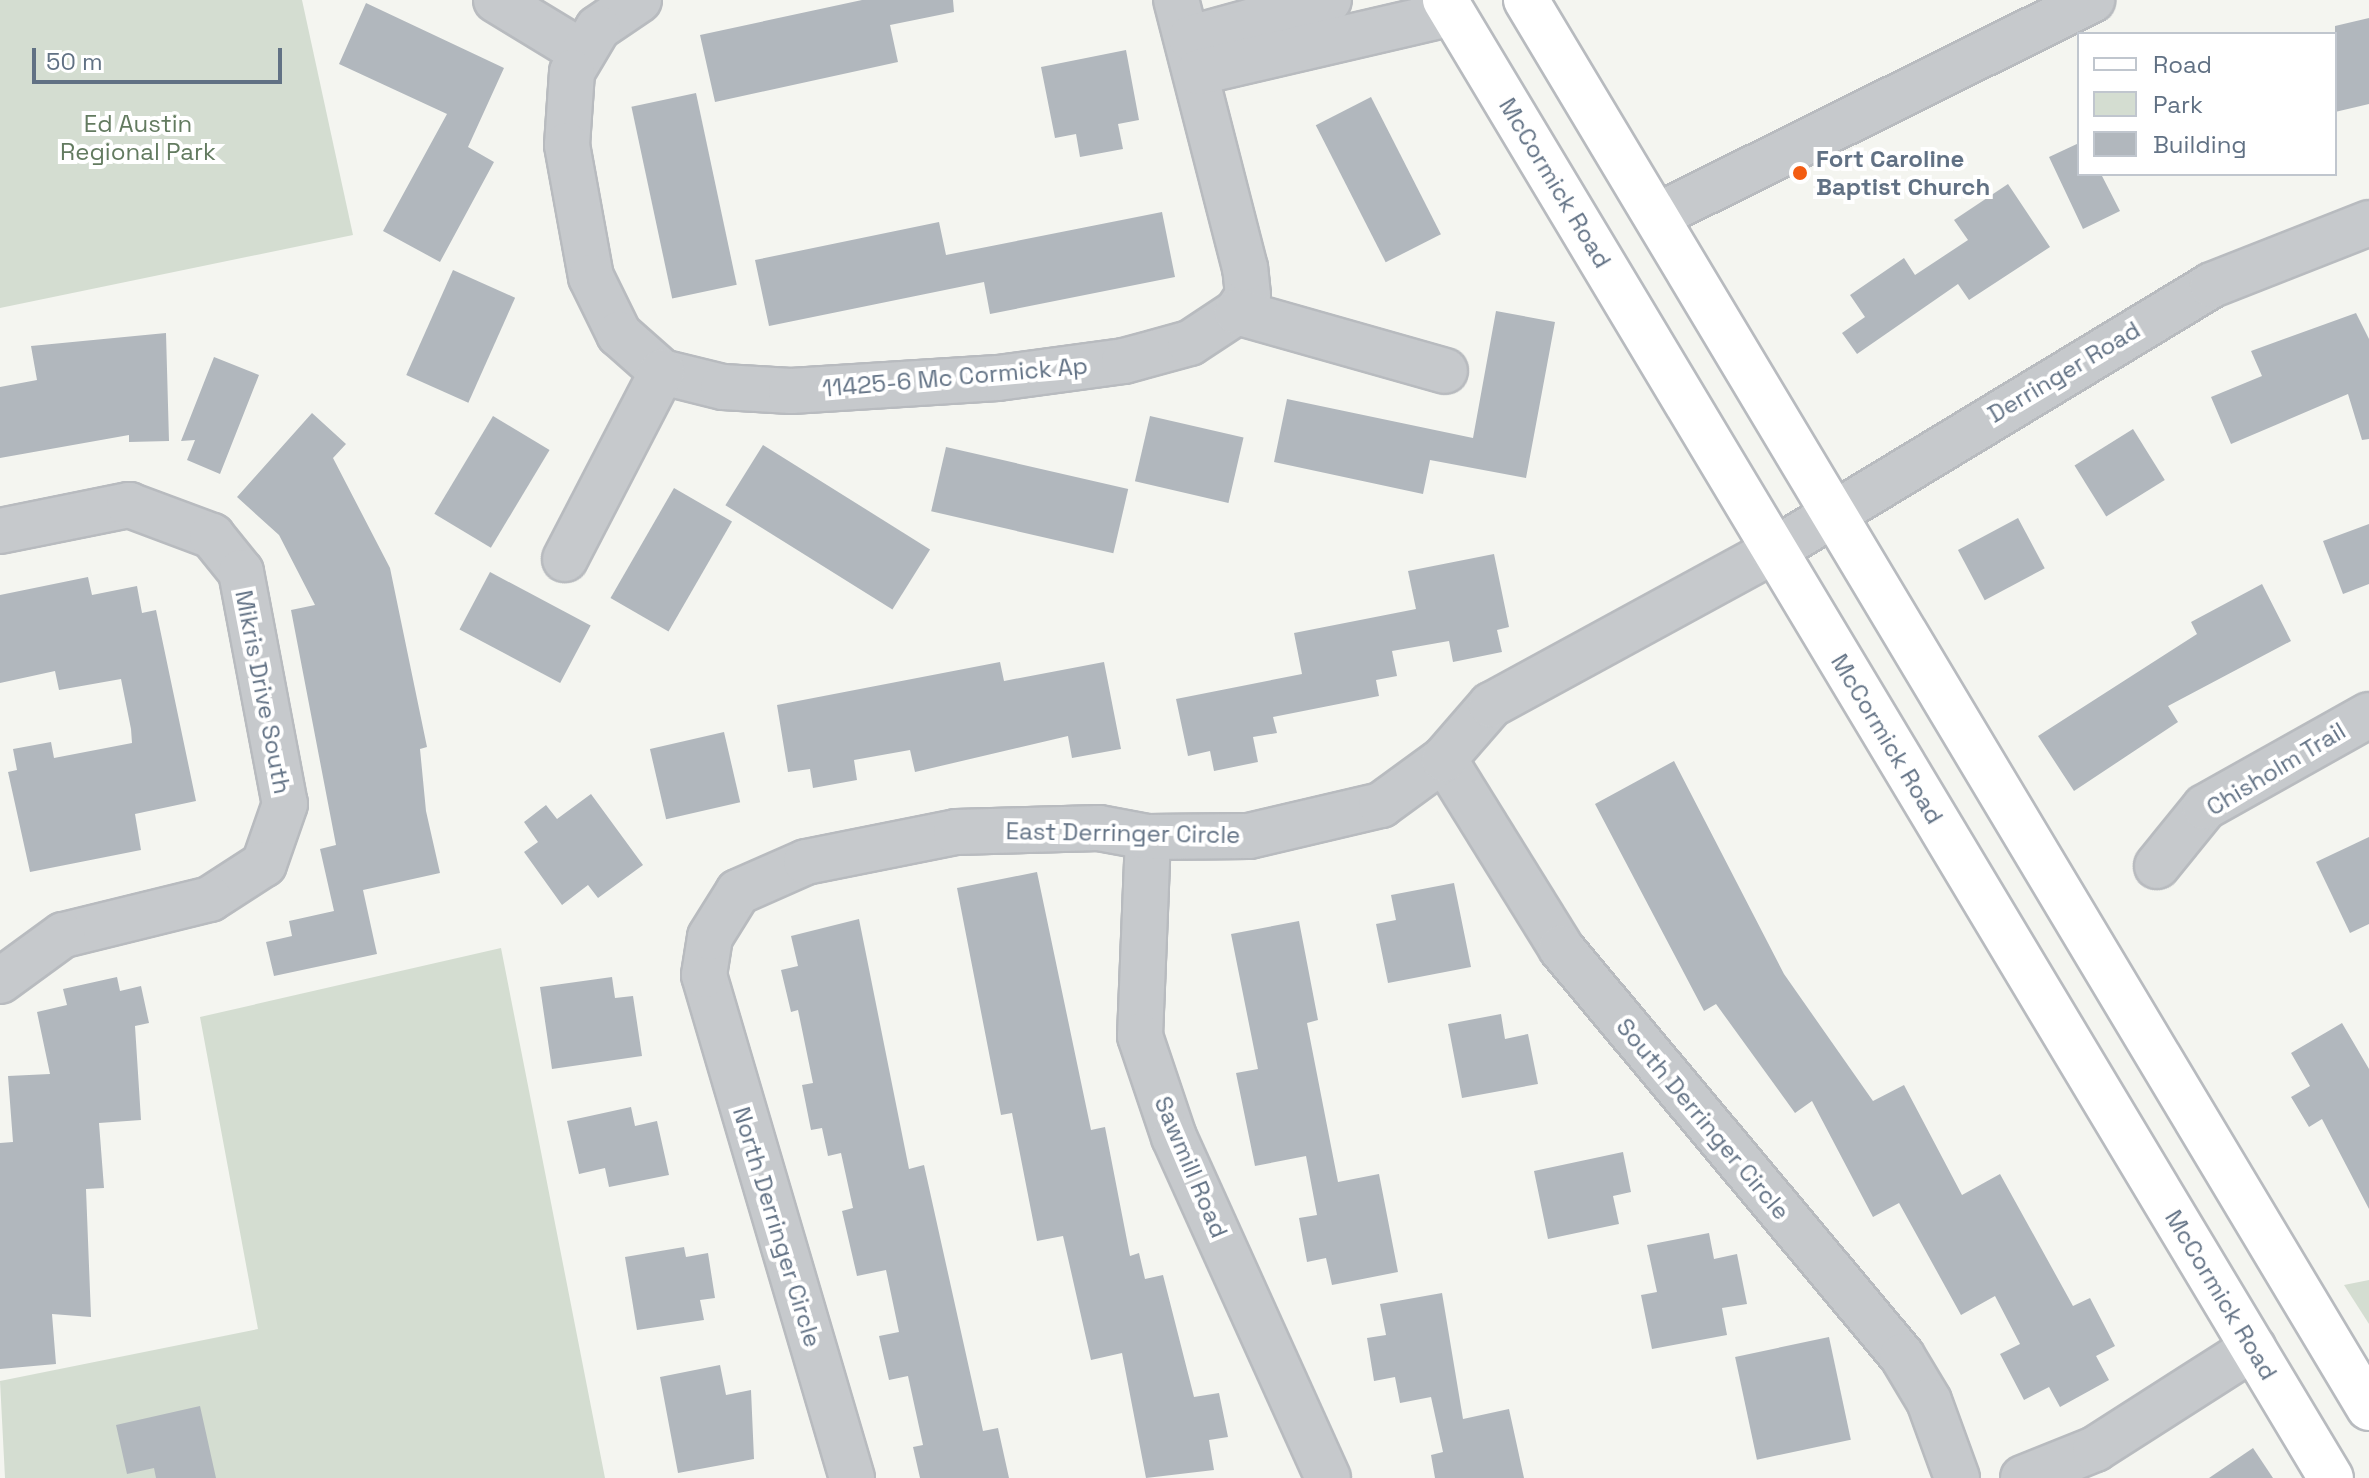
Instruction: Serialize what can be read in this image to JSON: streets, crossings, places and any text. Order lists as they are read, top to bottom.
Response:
{
  "streets": {
    "main road": ["McCormick Road"],
    "street": [
      "Derringer Road",
      "11425-6 Mc Cormick Ap",
      "Mikris Drive South",
      "Chisholm Trail",
      "East Derringer Circle",
      "South Derringer Circle",
      "Sawmill Road",
      "North Derringer Circle"
    ]
  },
  "crossings": [
    ["McCormick Road", "Derringer Road"],
    ["Derringer Road", "East Derringer Circle"],
    ["East Derringer Circle", "South Derringer Circle"],
    ["East Derringer Circle", "Sawmill Road"],
    ["East Derringer Circle", "North Derringer Circle"]
  ],
  "parks": ["Ed Austin Regional Park"],
  "places": ["Fort Caroline Baptist Church"],
  "legend": ["Road", "Park", "Building"],
  "scale_bar": "50 m"
}
